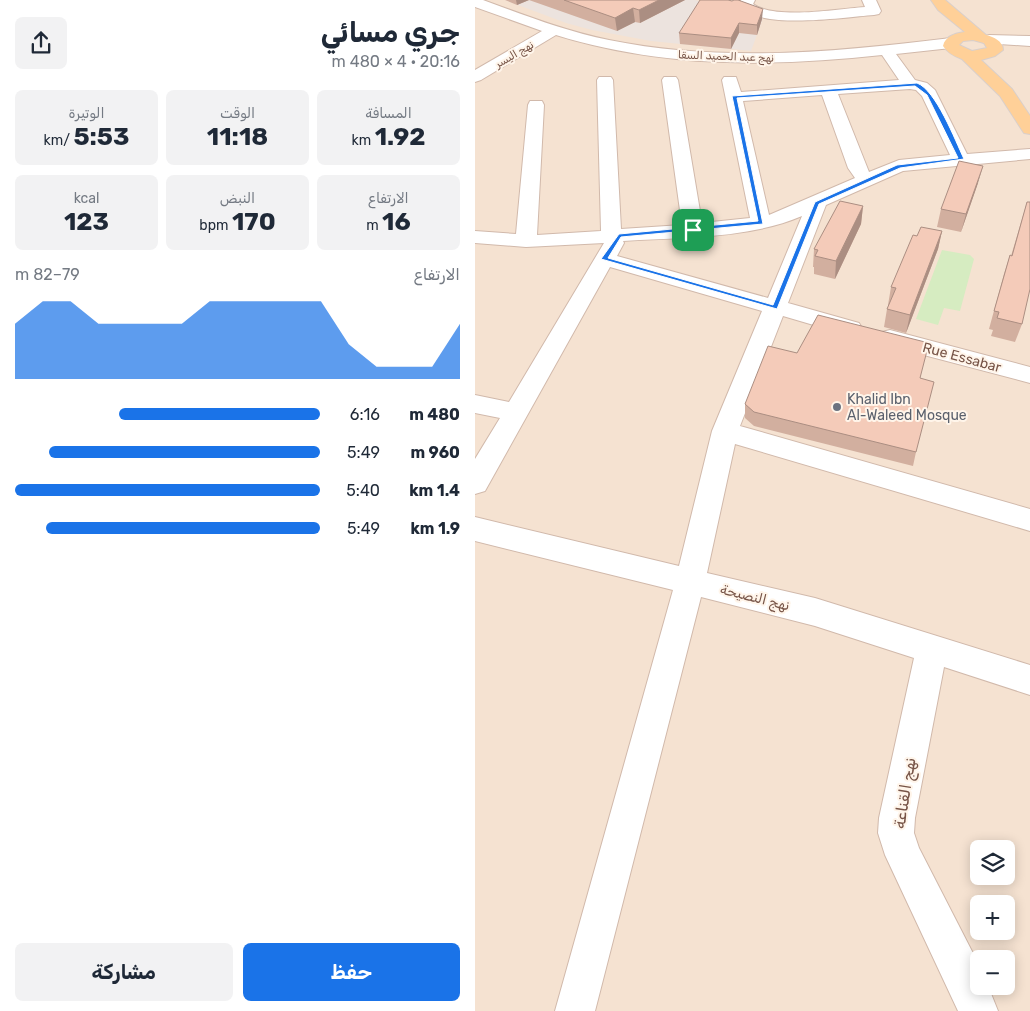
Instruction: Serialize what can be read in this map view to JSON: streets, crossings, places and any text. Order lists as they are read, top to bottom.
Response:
{
  "streets": {
    "street": [
      "نهج اليسر",
      "نهج عبد الحميد السقا",
      "Rue Essabar",
      "نهج النصيحة",
      "نهج القناعة"
    ]
  },
  "crossings": [
    ["نهج اليسر", "نهج عبد الحميد السقا"],
    ["نهج النصيحة", "نهج القناعة"]
  ],
  "places": ["Khalid Ibn Al-Waleed Mosque"],
  "page": {
    "heading": ["جري مسائي", "20:16 · 4 × 480 m"],
    "stats": [
      ["المسافة", "1.92 km"],
      ["الوقت", "11:18"],
      ["الوتيرة", "5:53 /km"],
      ["الارتفاع", "16 m"],
      ["النبض", "170 bpm"],
      ["kcal", "123"]
    ],
    "chart": ["الارتفاع", "79–82 m"],
    "list": [
      {
        "name": "480 m",
        "note": "6:16"
      },
      {
        "name": "960 m",
        "note": "5:49"
      },
      {
        "name": "1.4 km",
        "note": "5:40"
      },
      {
        "name": "1.9 km",
        "note": "5:49"
      }
    ],
    "map_buttons": ["+", "−"],
    "buttons": ["حفظ", "مشاركة"]
  }
}
